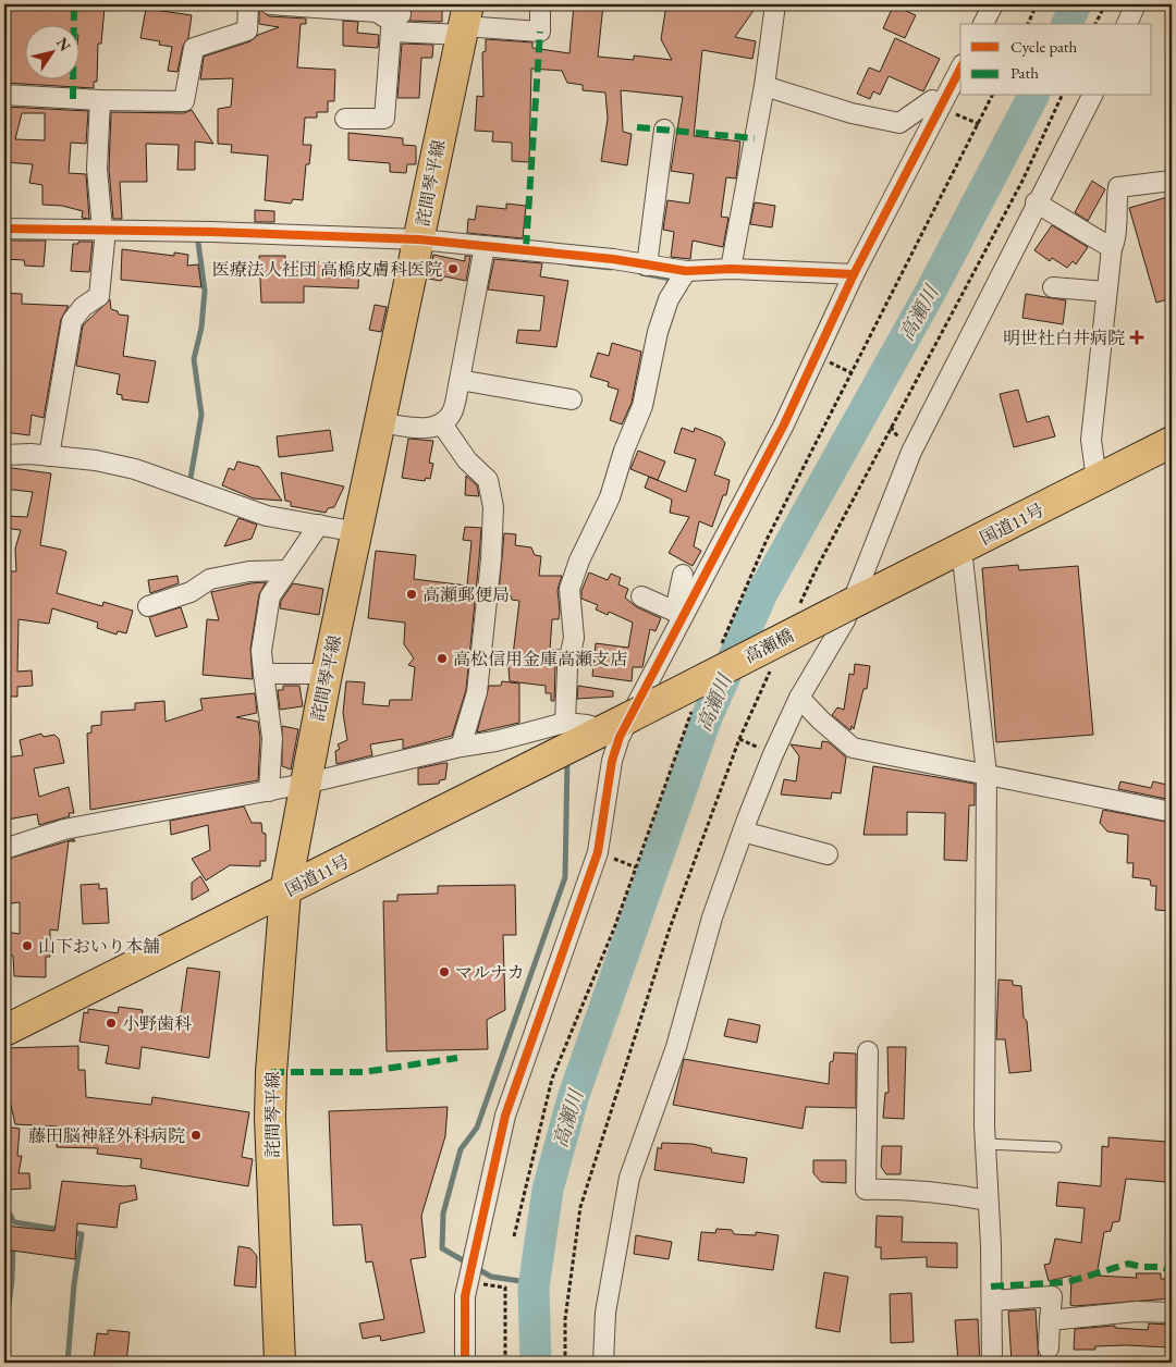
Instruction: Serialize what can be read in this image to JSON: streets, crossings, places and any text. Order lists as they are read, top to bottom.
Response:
{
  "streets": {
    "main road": ["詫間琴平線", "国道11号", "高瀬橋"]
  },
  "crossings": [
    ["詫間琴平線", "国道11号"],
    ["国道11号", "高瀬橋"]
  ],
  "water": ["高瀬川"],
  "places": {
    "other": [
      "医療法人社団 高橋皮膚科医院",
      "高瀬郵便局",
      "高松信用金庫高瀬支店",
      "山下おいり本舗",
      "マルナカ",
      "小野歯科",
      "藤田脳神経外科病院"
    ],
    "health": ["明世社白井病院"]
  },
  "legend": ["Cycle path", "Path"],
  "north": "top right"
}
